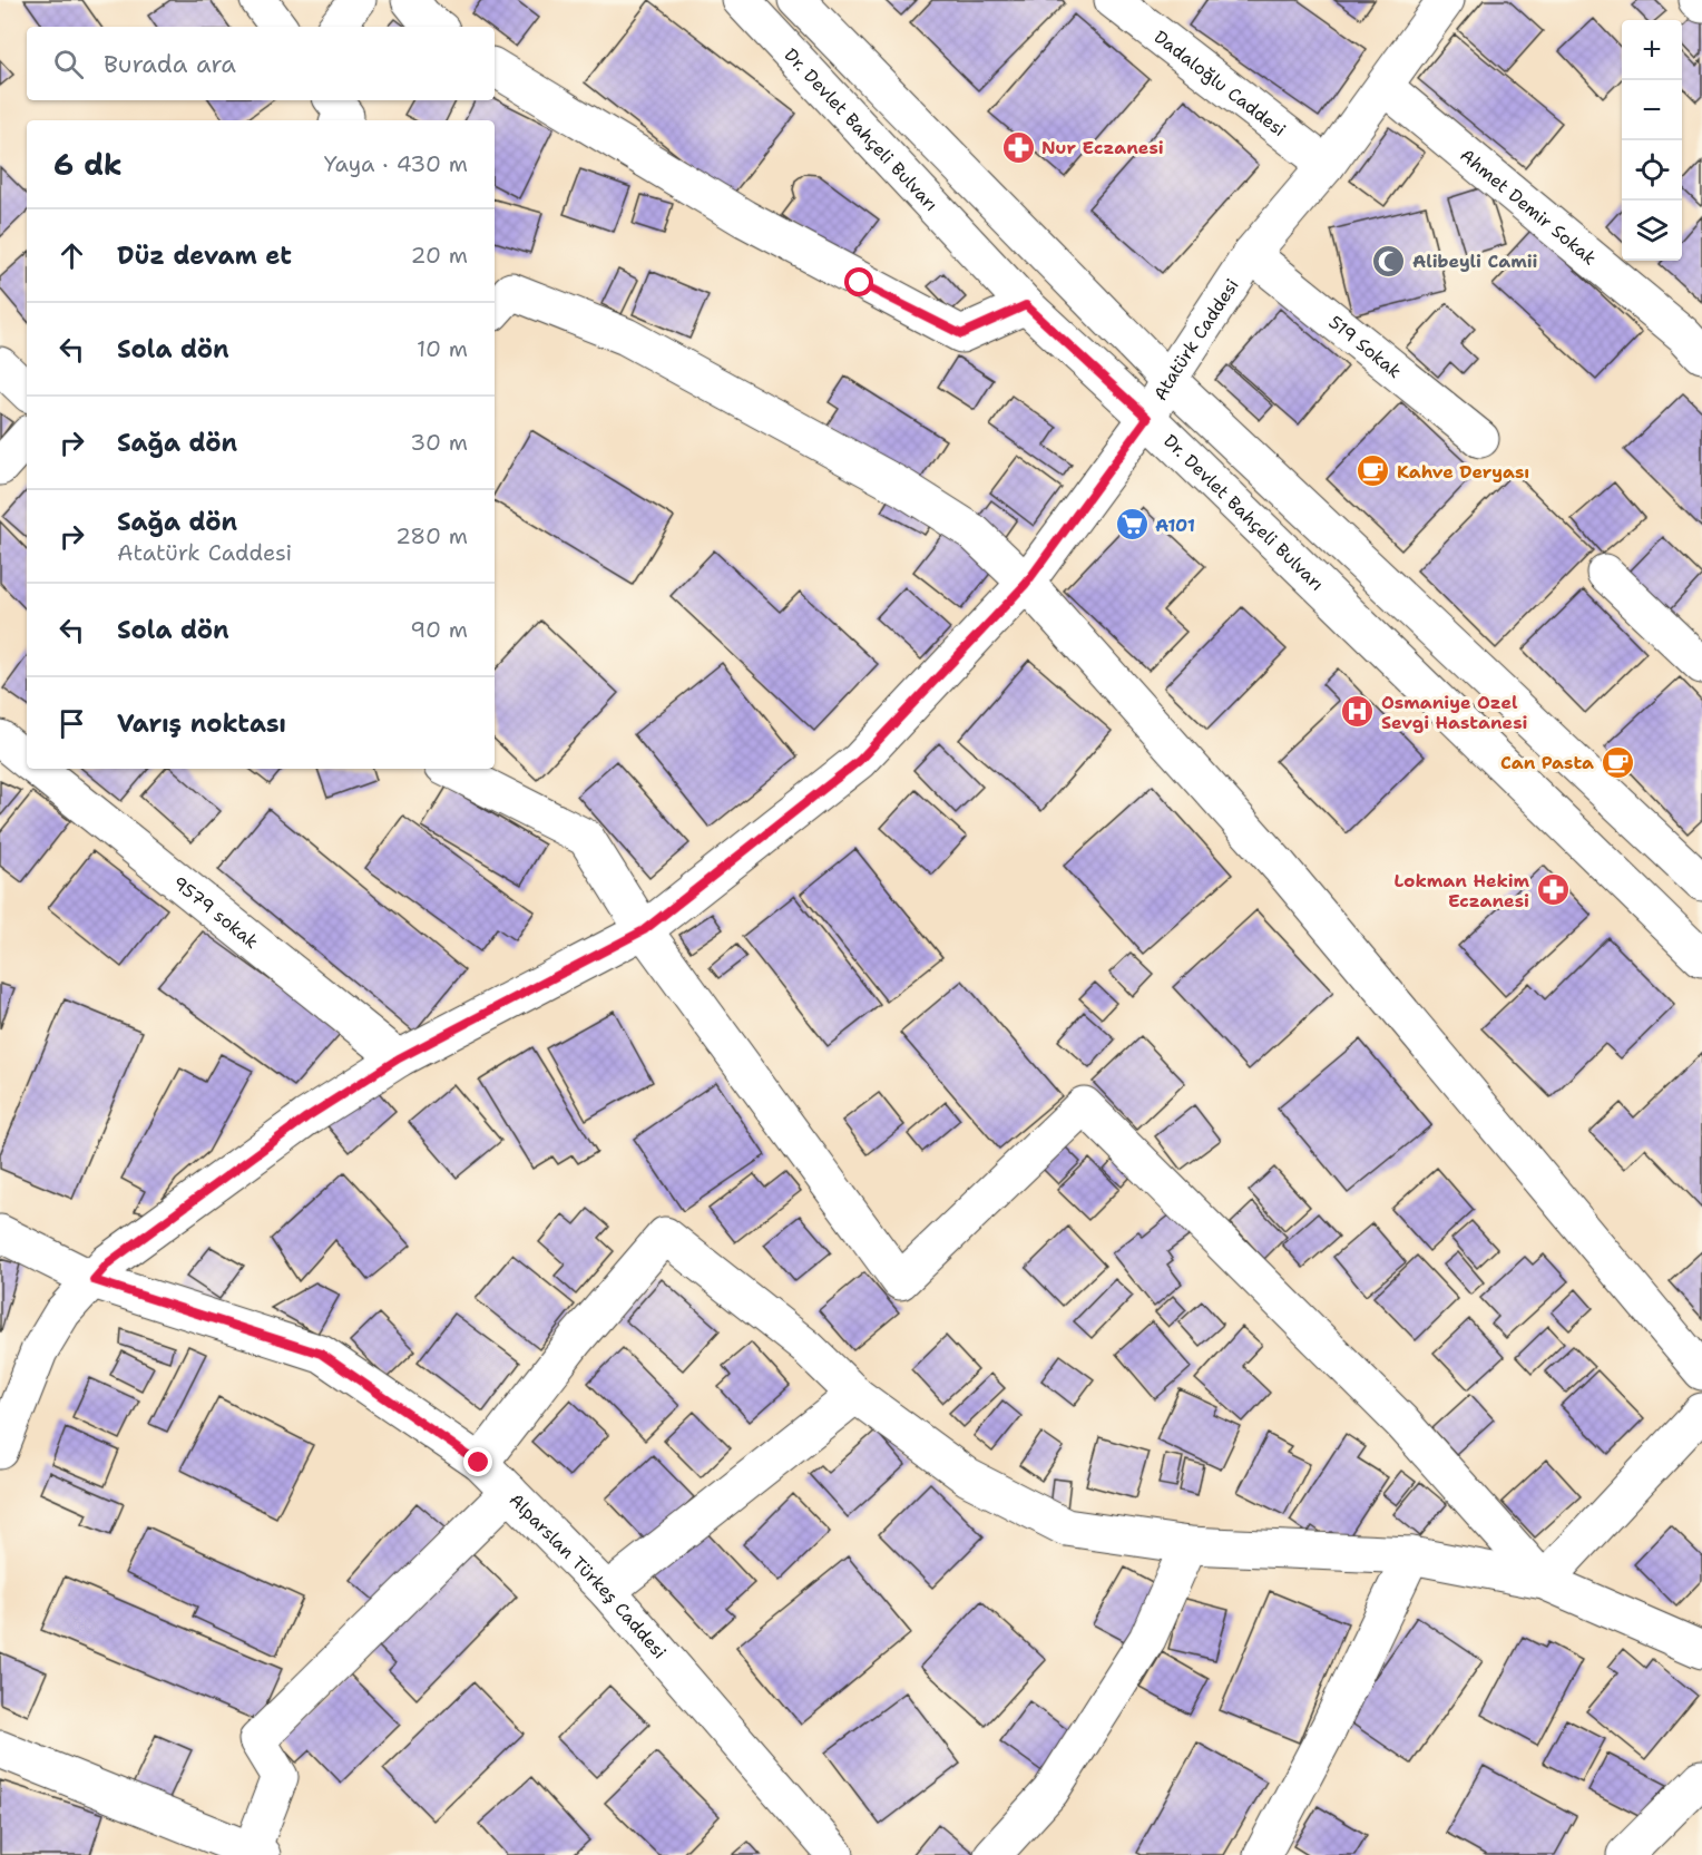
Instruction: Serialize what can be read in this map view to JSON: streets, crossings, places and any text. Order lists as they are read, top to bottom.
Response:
{
  "streets": {
    "street": [
      "Dadaloğlu Caddesi",
      "Dr. Devlet Bahçeli Bulvarı",
      "Ahmet Demir Sokak",
      "Atatürk Caddesi",
      "519 Sokak",
      "9579 sokak",
      "Alparslan Türkeş Caddesi"
    ]
  },
  "crossings": [
    ["Dadaloğlu Caddesi", "Atatürk Caddesi"],
    ["Dr. Devlet Bahçeli Bulvarı", "Atatürk Caddesi"],
    ["Ahmet Demir Sokak", "Atatürk Caddesi"],
    ["Atatürk Caddesi", "519 Sokak"],
    ["Atatürk Caddesi", "9579 sokak"],
    ["Atatürk Caddesi", "Alparslan Türkeş Caddesi"]
  ],
  "places": {
    "pharmacy": ["Nur Eczanesi", "Lokman Hekim Eczanesi"],
    "mosque": ["Alibeyli Camii"],
    "cafe": ["Kahve Deryası", "Can Pasta"],
    "supermarket": ["A101"],
    "hospital": ["Osmaniye Ozel Sevgi Hastanesi"]
  },
  "page": {
    "map_buttons": ["+", "−"],
    "search": "Burada ara",
    "heading": ["6 dk", "Yaya · 430 m"],
    "list": [
      ["Düz devam et", "20 m"],
      ["Sola dön", "10 m"],
      ["Sağa dön", "30 m"],
      ["Sağa dön", "Atatürk Caddesi", "280 m"],
      ["Sola dön", "90 m"],
      "Varış noktası"
    ]
  }
}
